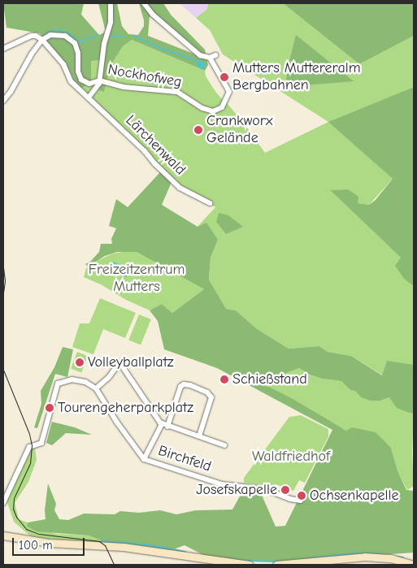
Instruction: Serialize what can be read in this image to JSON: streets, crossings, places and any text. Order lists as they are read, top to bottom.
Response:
{
  "streets": {
    "street": ["Nockhofweg", "Lärchenwald", "Birchfeld"]
  },
  "crossings": [
    ["Nockhofweg", "Lärchenwald"]
  ],
  "parks": ["Freizeitzentrum Mutters", "Waldfriedhof"],
  "places": [
    "Mutters Muttereralm Bergbahnen",
    "Crankworx Gelände",
    "Volleyballplatz",
    "Schießstand",
    "Tourengeherparkplatz",
    "Josefskapelle",
    "Ochsenkapelle"
  ],
  "scale_bar": "100 m"
}
